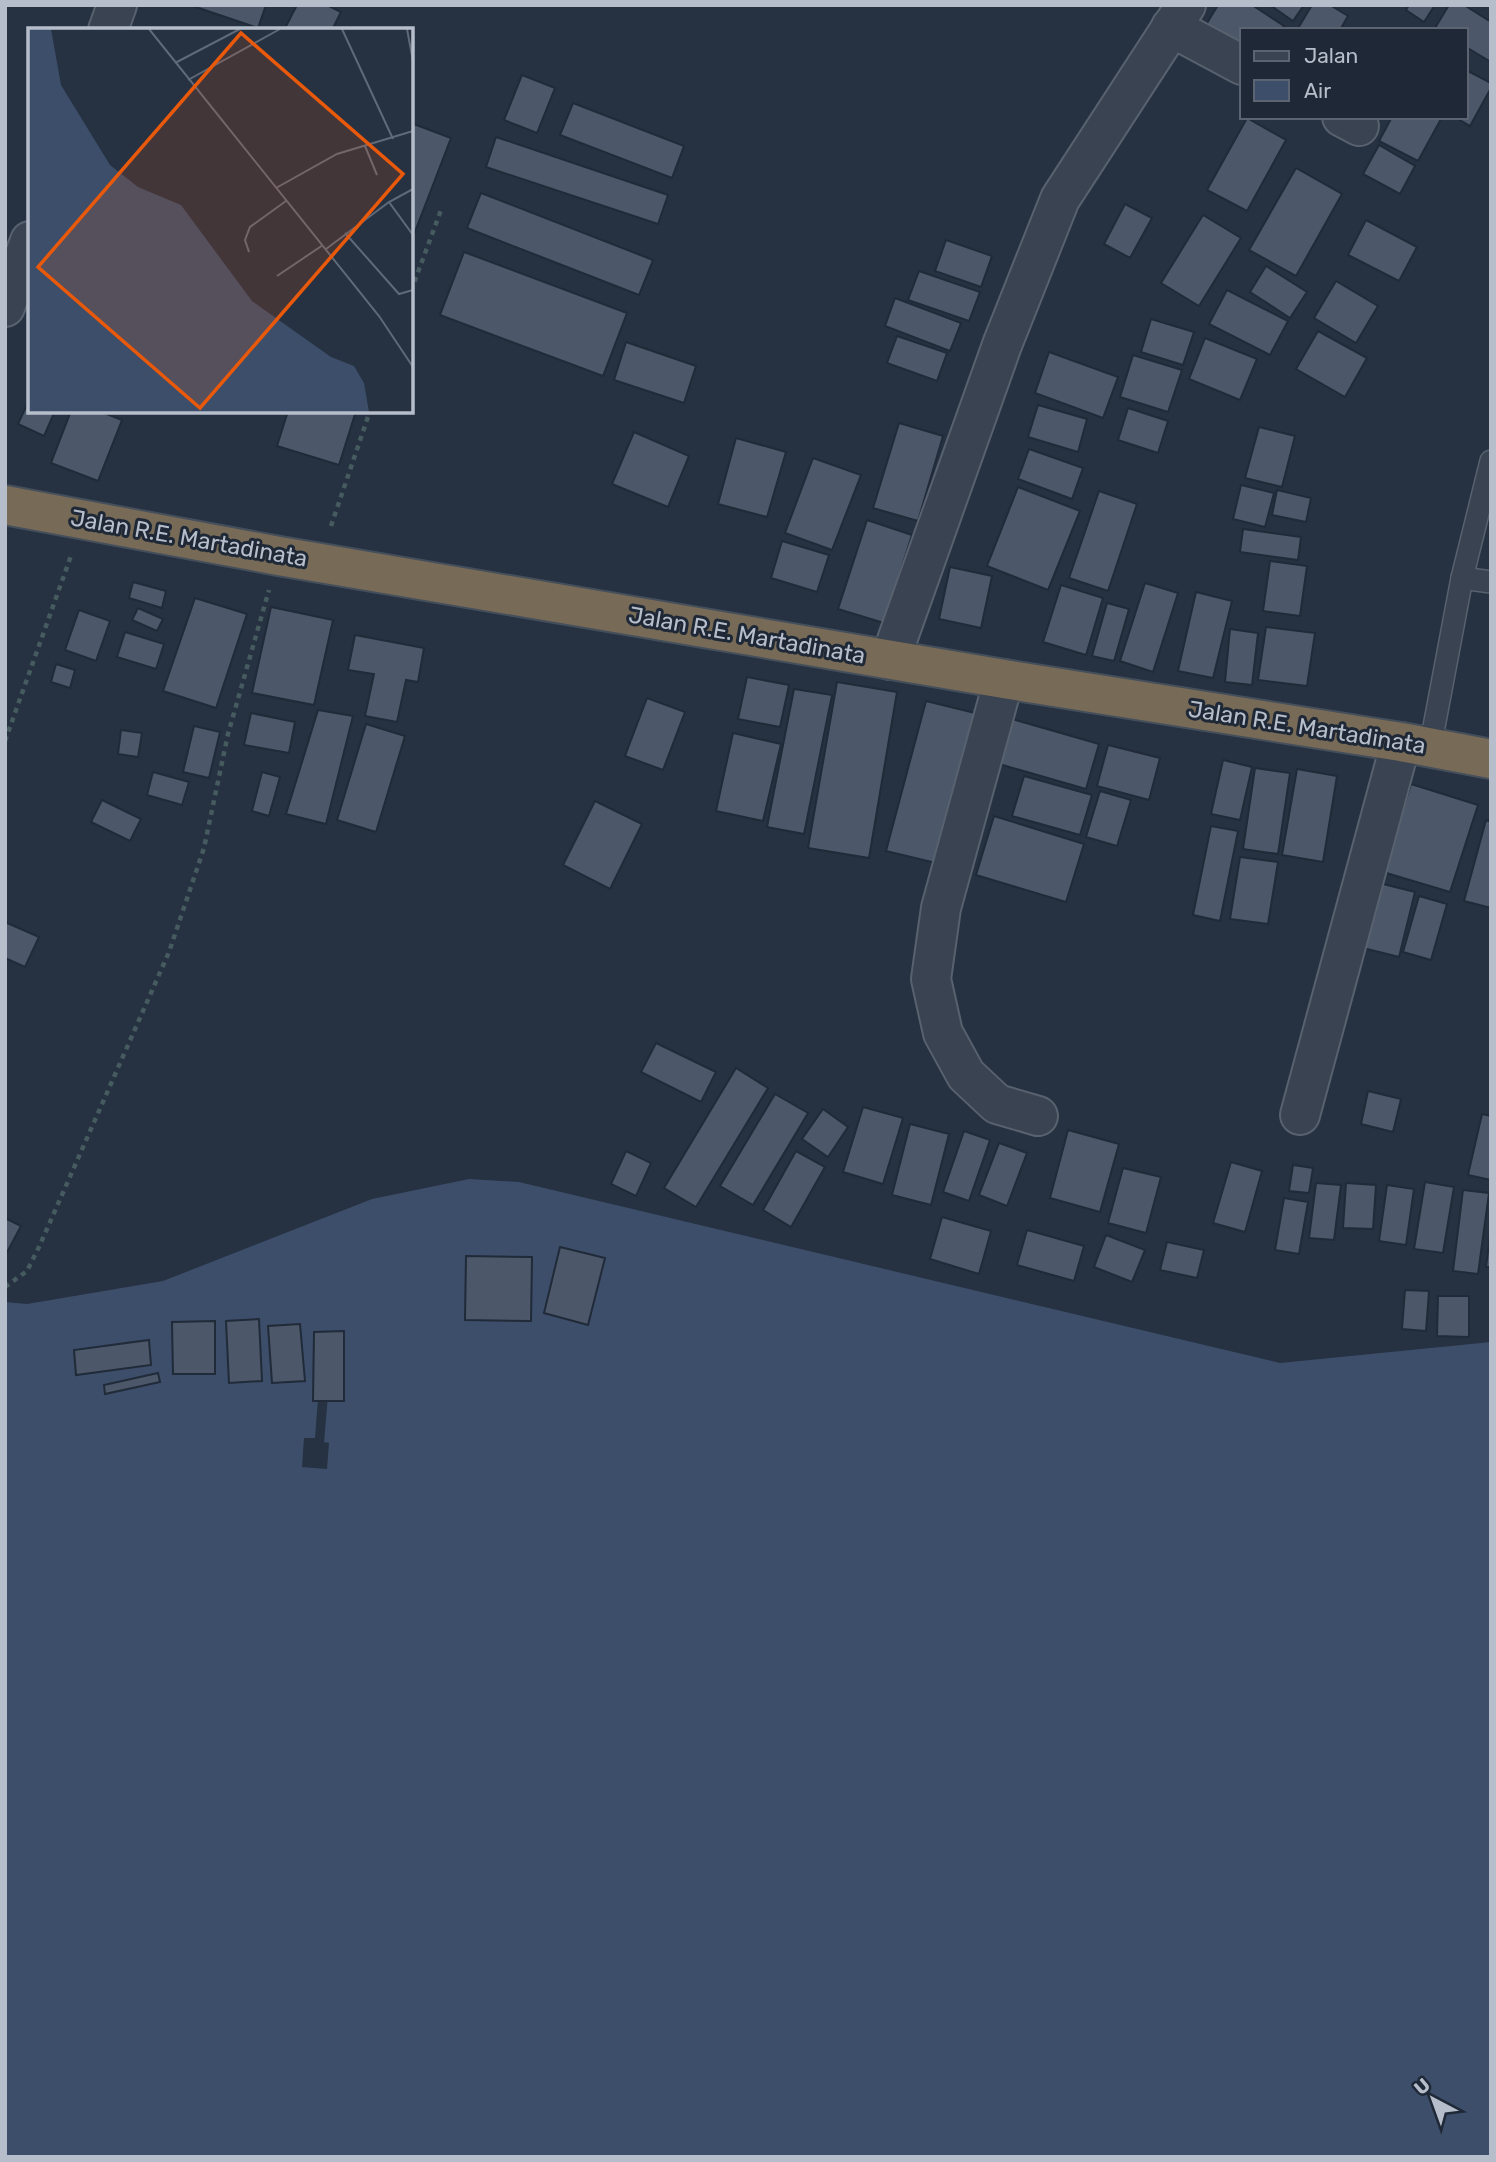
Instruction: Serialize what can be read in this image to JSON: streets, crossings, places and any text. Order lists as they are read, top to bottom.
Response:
{
  "streets": {
    "highway": ["Jalan R.E. Martadinata"]
  },
  "legend": ["Jalan", "Air"],
  "north": "top left"
}
